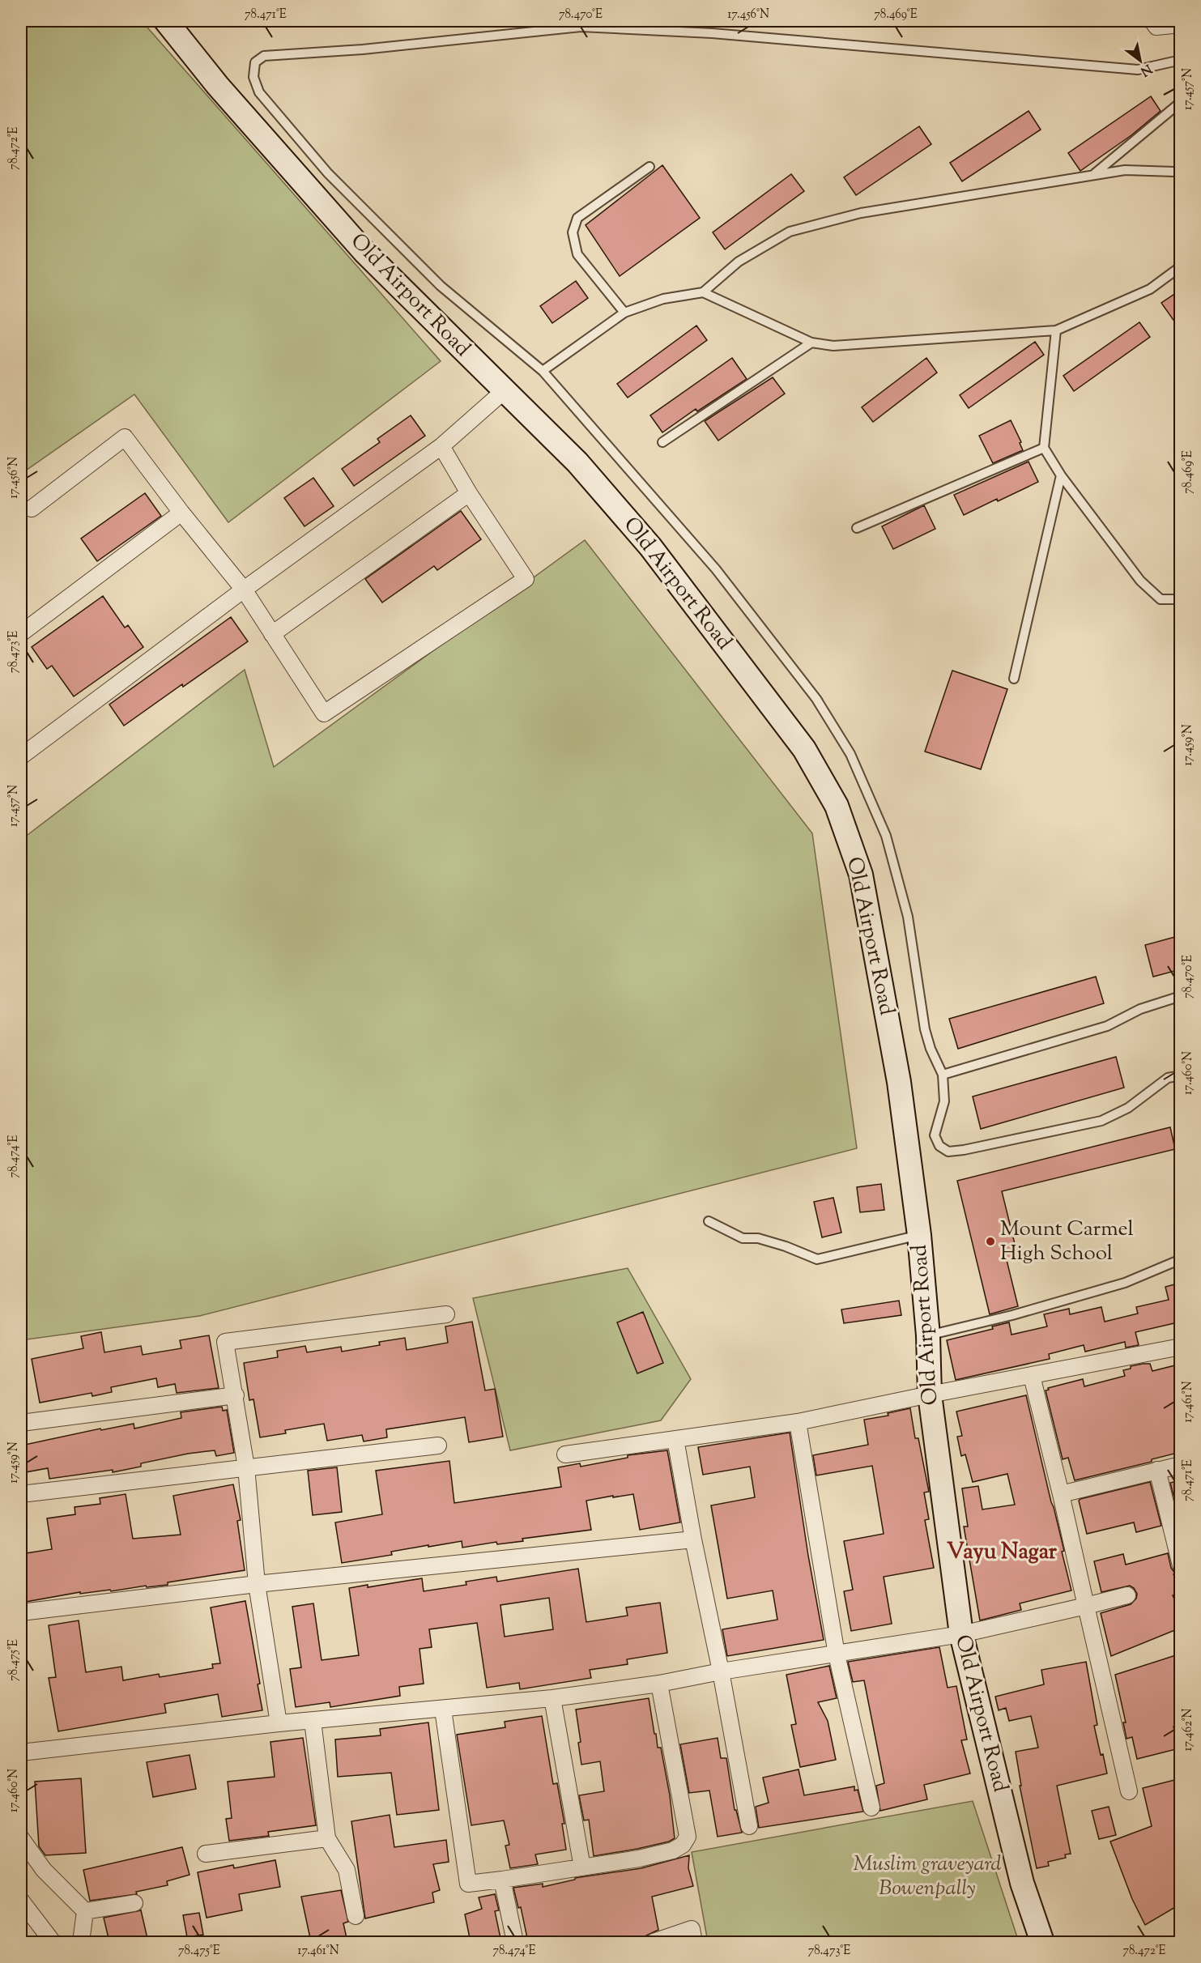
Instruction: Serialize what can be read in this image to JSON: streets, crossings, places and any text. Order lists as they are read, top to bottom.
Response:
{
  "streets": {
    "main road": ["Old Airport Road"]
  },
  "districts": ["Vayu Nagar"],
  "parks": ["Muslim graveyard Bowenpally"],
  "places": ["Mount Carmel High School"],
  "north": "bottom right",
  "coordinates": [
    "78.471°E",
    "78.470°E",
    "17.456°N",
    "78.469°E",
    "17.457°N",
    "78.472°E",
    "78.473°E",
    "17.459°N",
    "17.460°N",
    "78.474°E",
    "17.461°N",
    "78.475°E",
    "17.462°N"
  ]
}
